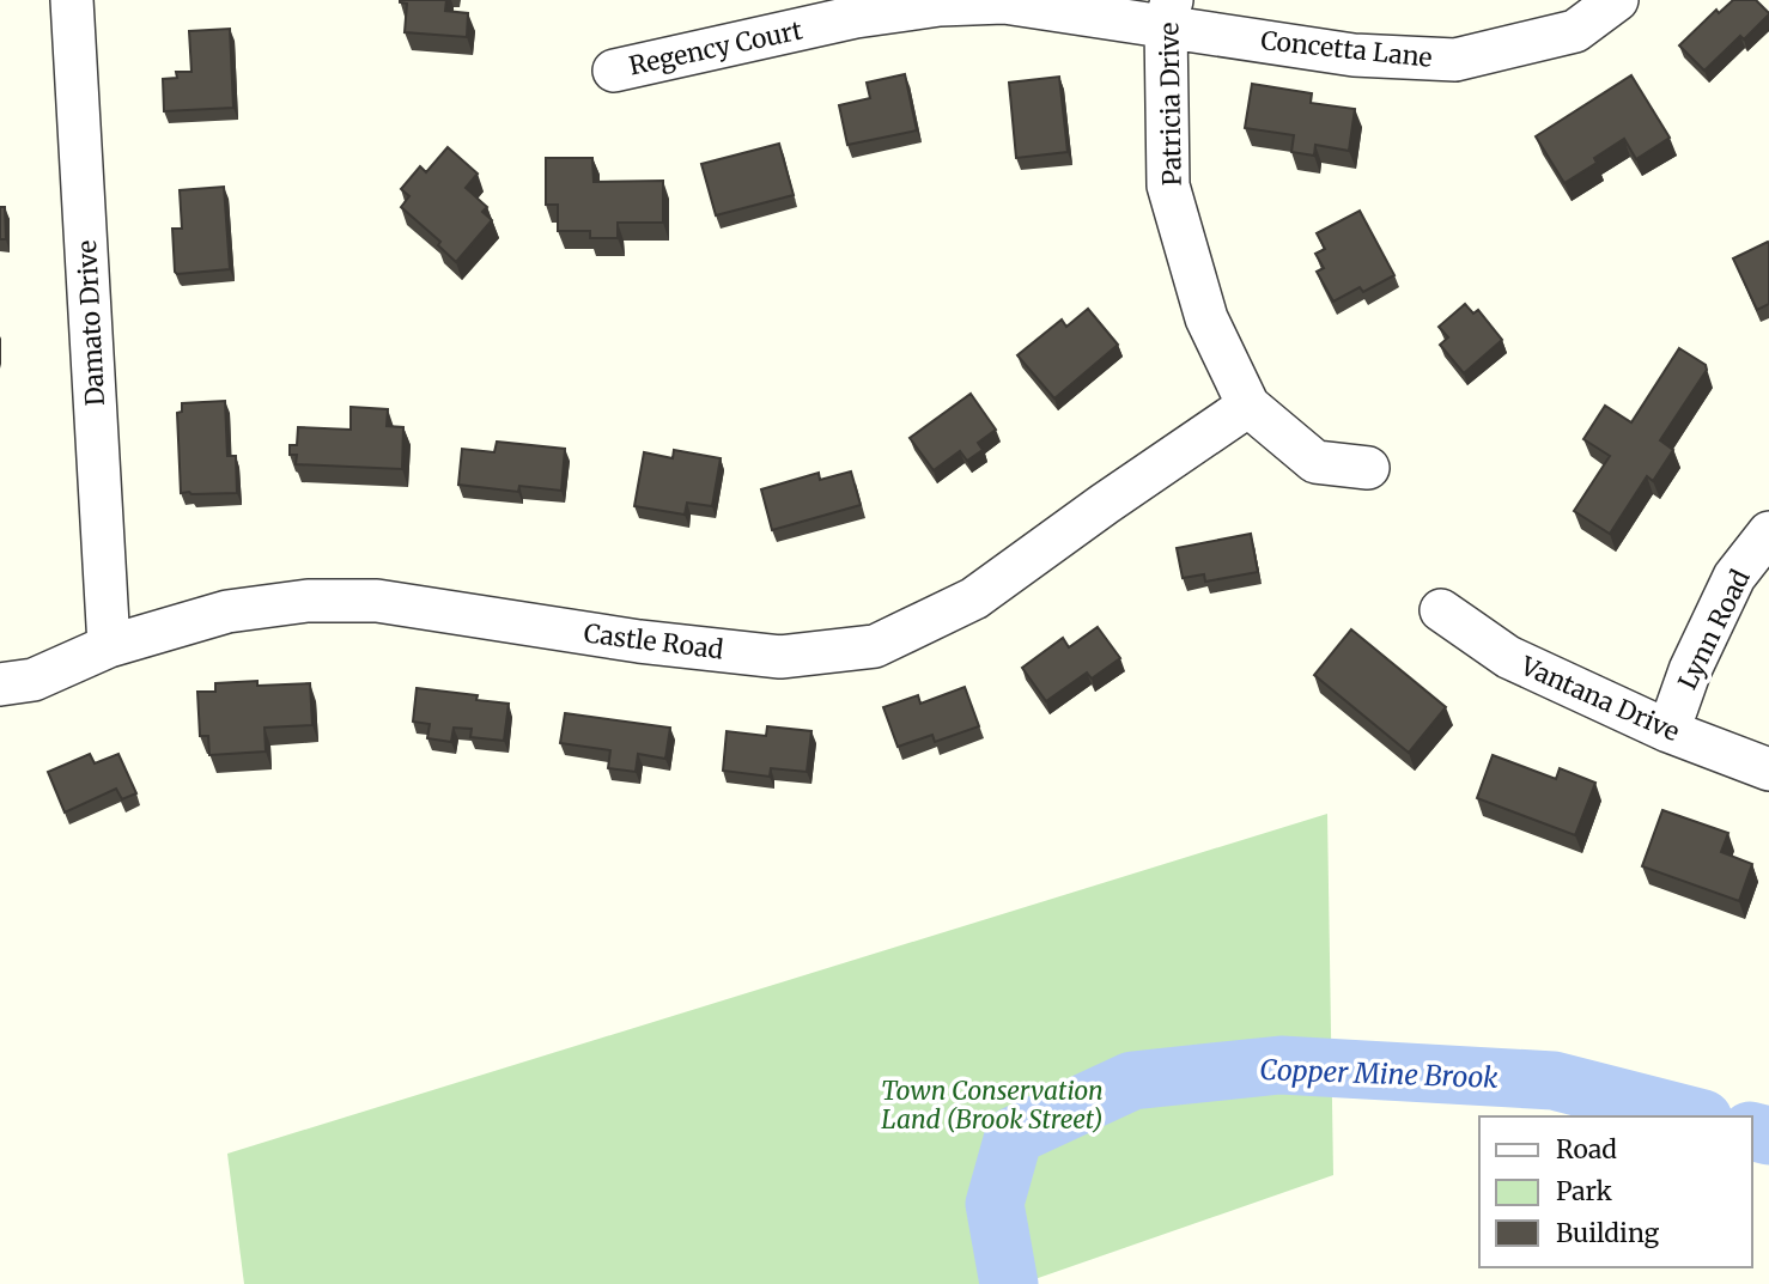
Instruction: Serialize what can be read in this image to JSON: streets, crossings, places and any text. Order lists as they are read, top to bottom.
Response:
{
  "streets": {
    "street": [
      "Regency Court",
      "Concetta Lane",
      "Patricia Drive",
      "Damato Drive",
      "Lynn Road",
      "Castle Road",
      "Vantana Drive"
    ]
  },
  "crossings": [
    ["Regency Court", "Concetta Lane"],
    ["Regency Court", "Patricia Drive"],
    ["Concetta Lane", "Patricia Drive"],
    ["Patricia Drive", "Castle Road"],
    ["Damato Drive", "Castle Road"],
    ["Lynn Road", "Vantana Drive"]
  ],
  "water": ["Copper Mine Brook"],
  "parks": ["Town Conservation Land (Brook Street)"],
  "legend": ["Road", "Park", "Building"]
}
